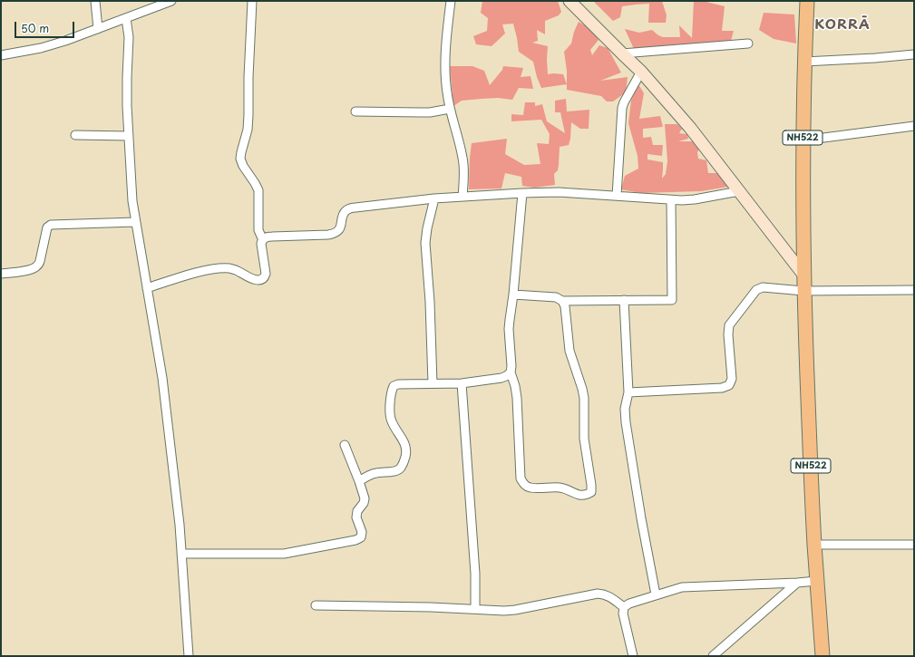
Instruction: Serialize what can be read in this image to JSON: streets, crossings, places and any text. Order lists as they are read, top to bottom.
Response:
{
  "streets": {
    "highway": ["NH522"]
  },
  "districts": ["KORRĀ"],
  "scale_bar": "50 m"
}
